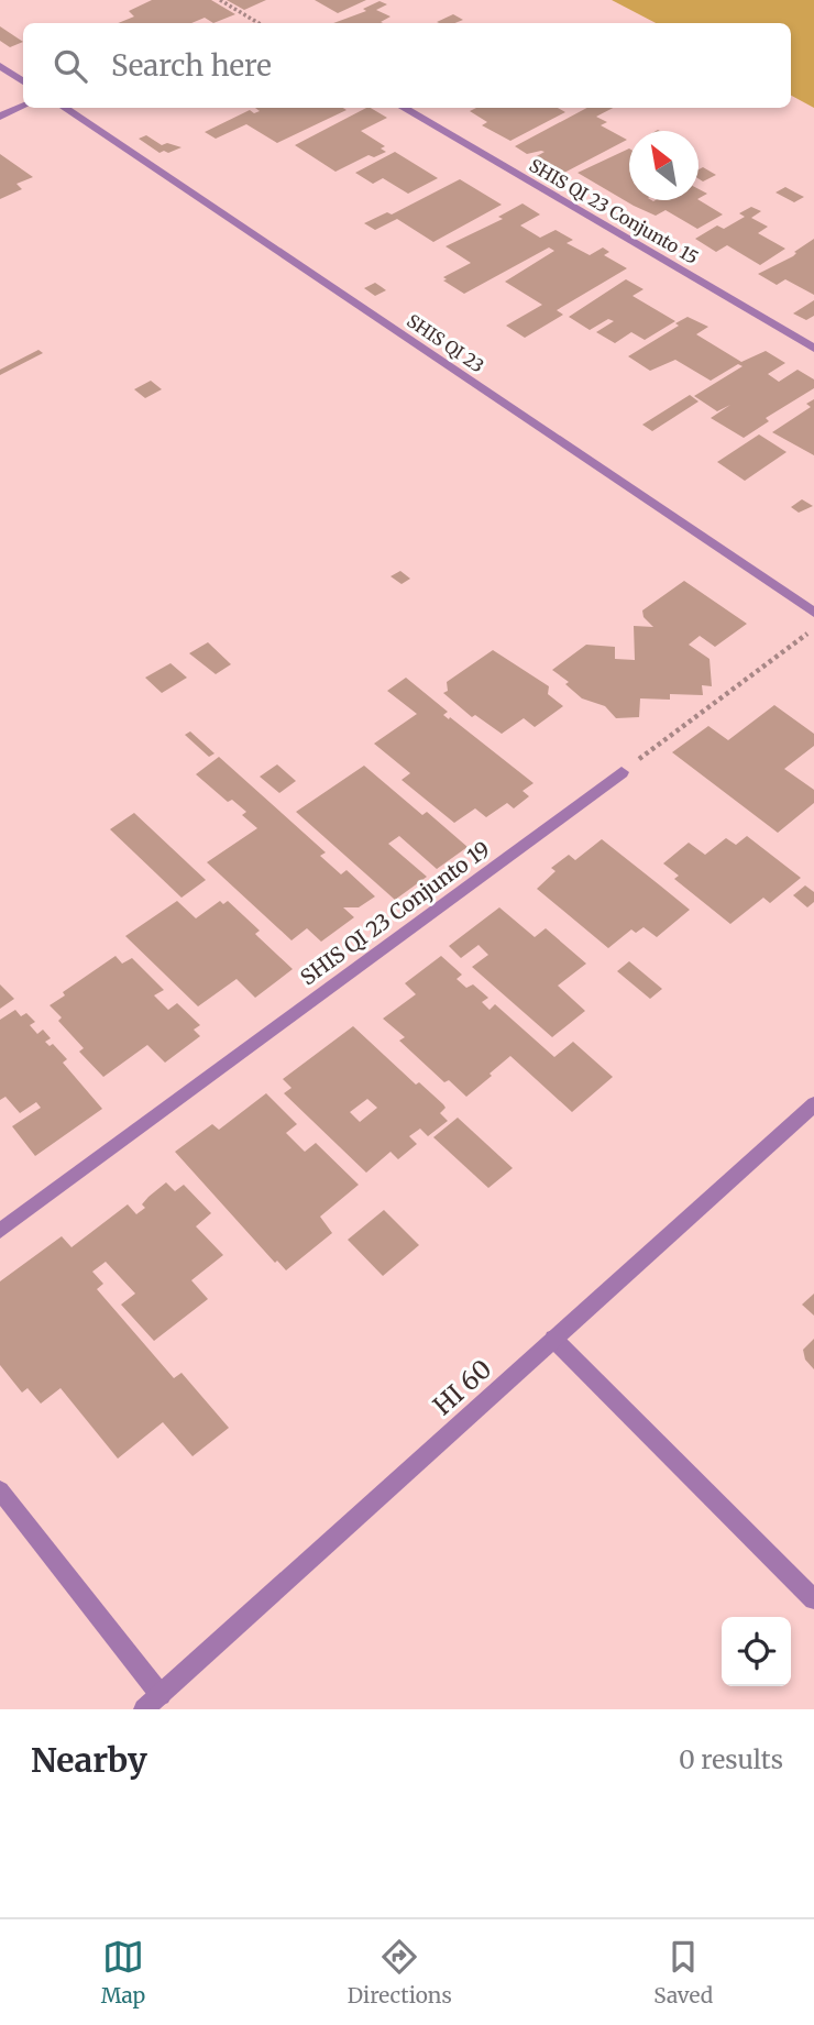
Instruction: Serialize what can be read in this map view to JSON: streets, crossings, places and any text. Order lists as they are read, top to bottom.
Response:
{
  "streets": {
    "street": [
      "SHIS QI 23 Conjunto 15",
      "SHIS QI 23",
      "SHIS QI 23 Conjunto 19",
      "HI 60"
    ]
  },
  "north": "top left",
  "page": {
    "search": "Search here",
    "heading": ["Nearby", "0 results"],
    "nav": ["Map", "Directions", "Saved"]
  }
}
